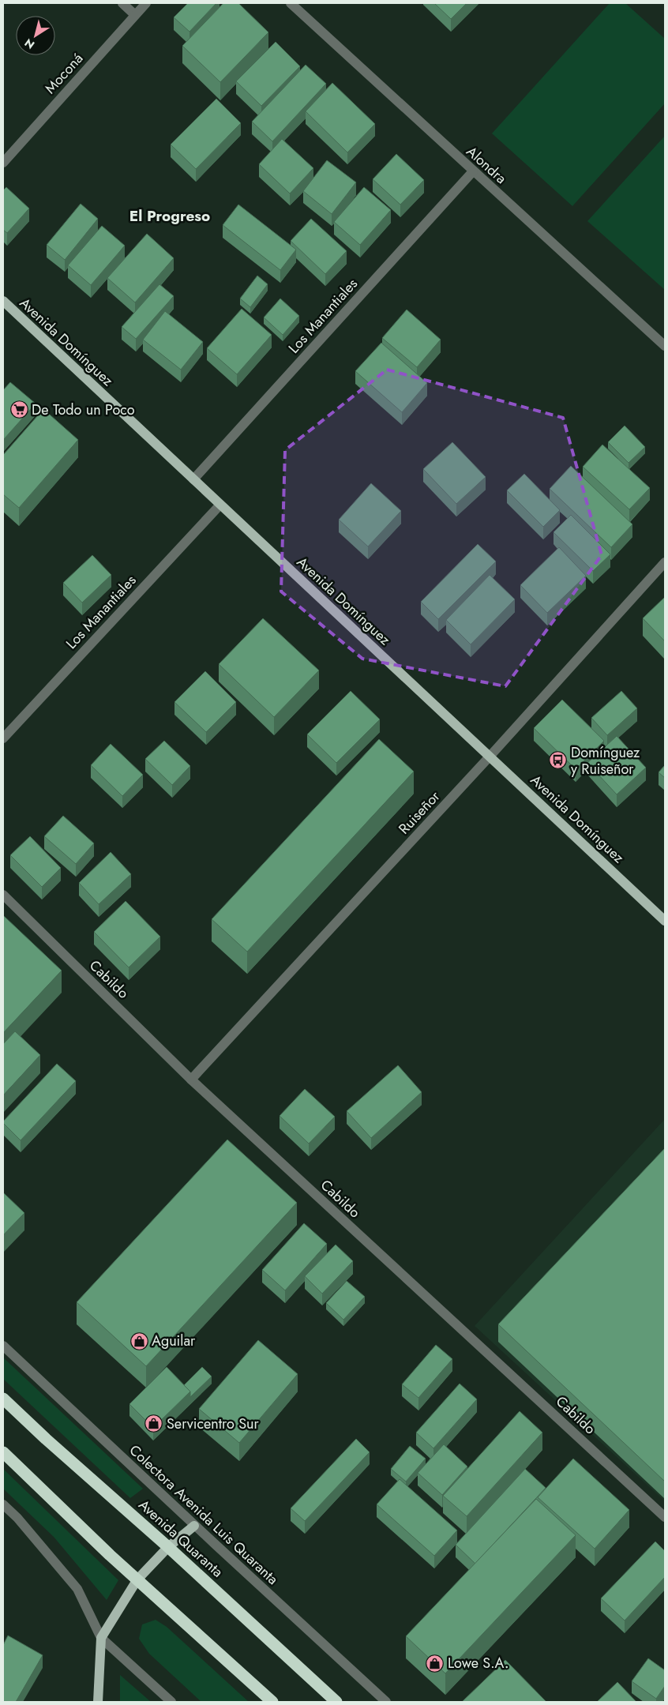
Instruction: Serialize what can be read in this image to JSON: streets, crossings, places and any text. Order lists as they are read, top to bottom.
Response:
{
  "streets": {
    "highway": ["Avenida Quaranta"],
    "main road": ["Avenida Domínguez"],
    "street": [
      "Moconá",
      "Alondra",
      "Los Manantiales",
      "Ruiseñor",
      "Cabildo",
      "Colectora Avenida Luis Quaranta"
    ]
  },
  "crossings": [
    ["Alondra", "Los Manantiales"],
    ["Los Manantiales", "Avenida Domínguez"],
    ["Avenida Domínguez", "Ruiseñor"],
    ["Ruiseñor", "Cabildo"]
  ],
  "districts": ["El Progreso"],
  "places": {
    "supermarket": ["De Todo un Poco"],
    "bus stop": ["Domínguez y Ruiseñor"],
    "shop": ["Aguilar", "Servicentro Sur", "Lowe S.A."]
  },
  "north": "bottom left"
}
